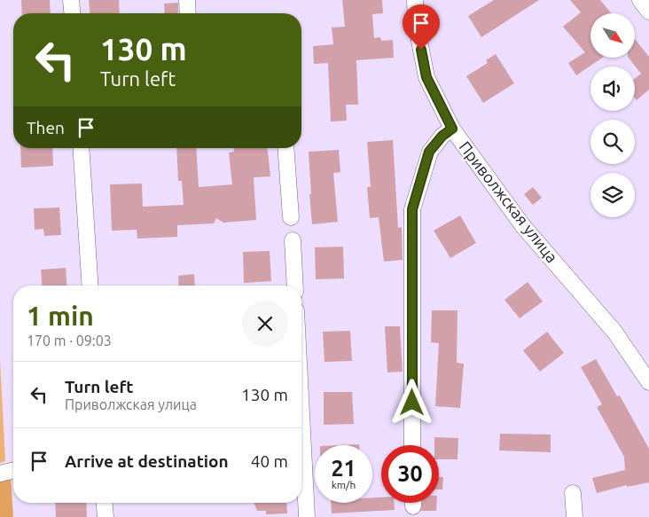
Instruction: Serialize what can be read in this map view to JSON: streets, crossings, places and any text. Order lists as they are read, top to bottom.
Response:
{
  "streets": {
    "street": ["Приволжская улица"]
  },
  "north": "bottom right",
  "page": {
    "turn": ["130 m", "Turn left"],
    "then": "Then",
    "heading": ["1 min", "170 m · 09:03"],
    "list": [
      {
        "name": "Turn left",
        "note": "Приволжская улица",
        "value": "130 m"
      },
      {
        "name": "Arrive at destination",
        "value": "40 m"
      }
    ],
    "speed": "21 km/h",
    "limit": "30"
  }
}
